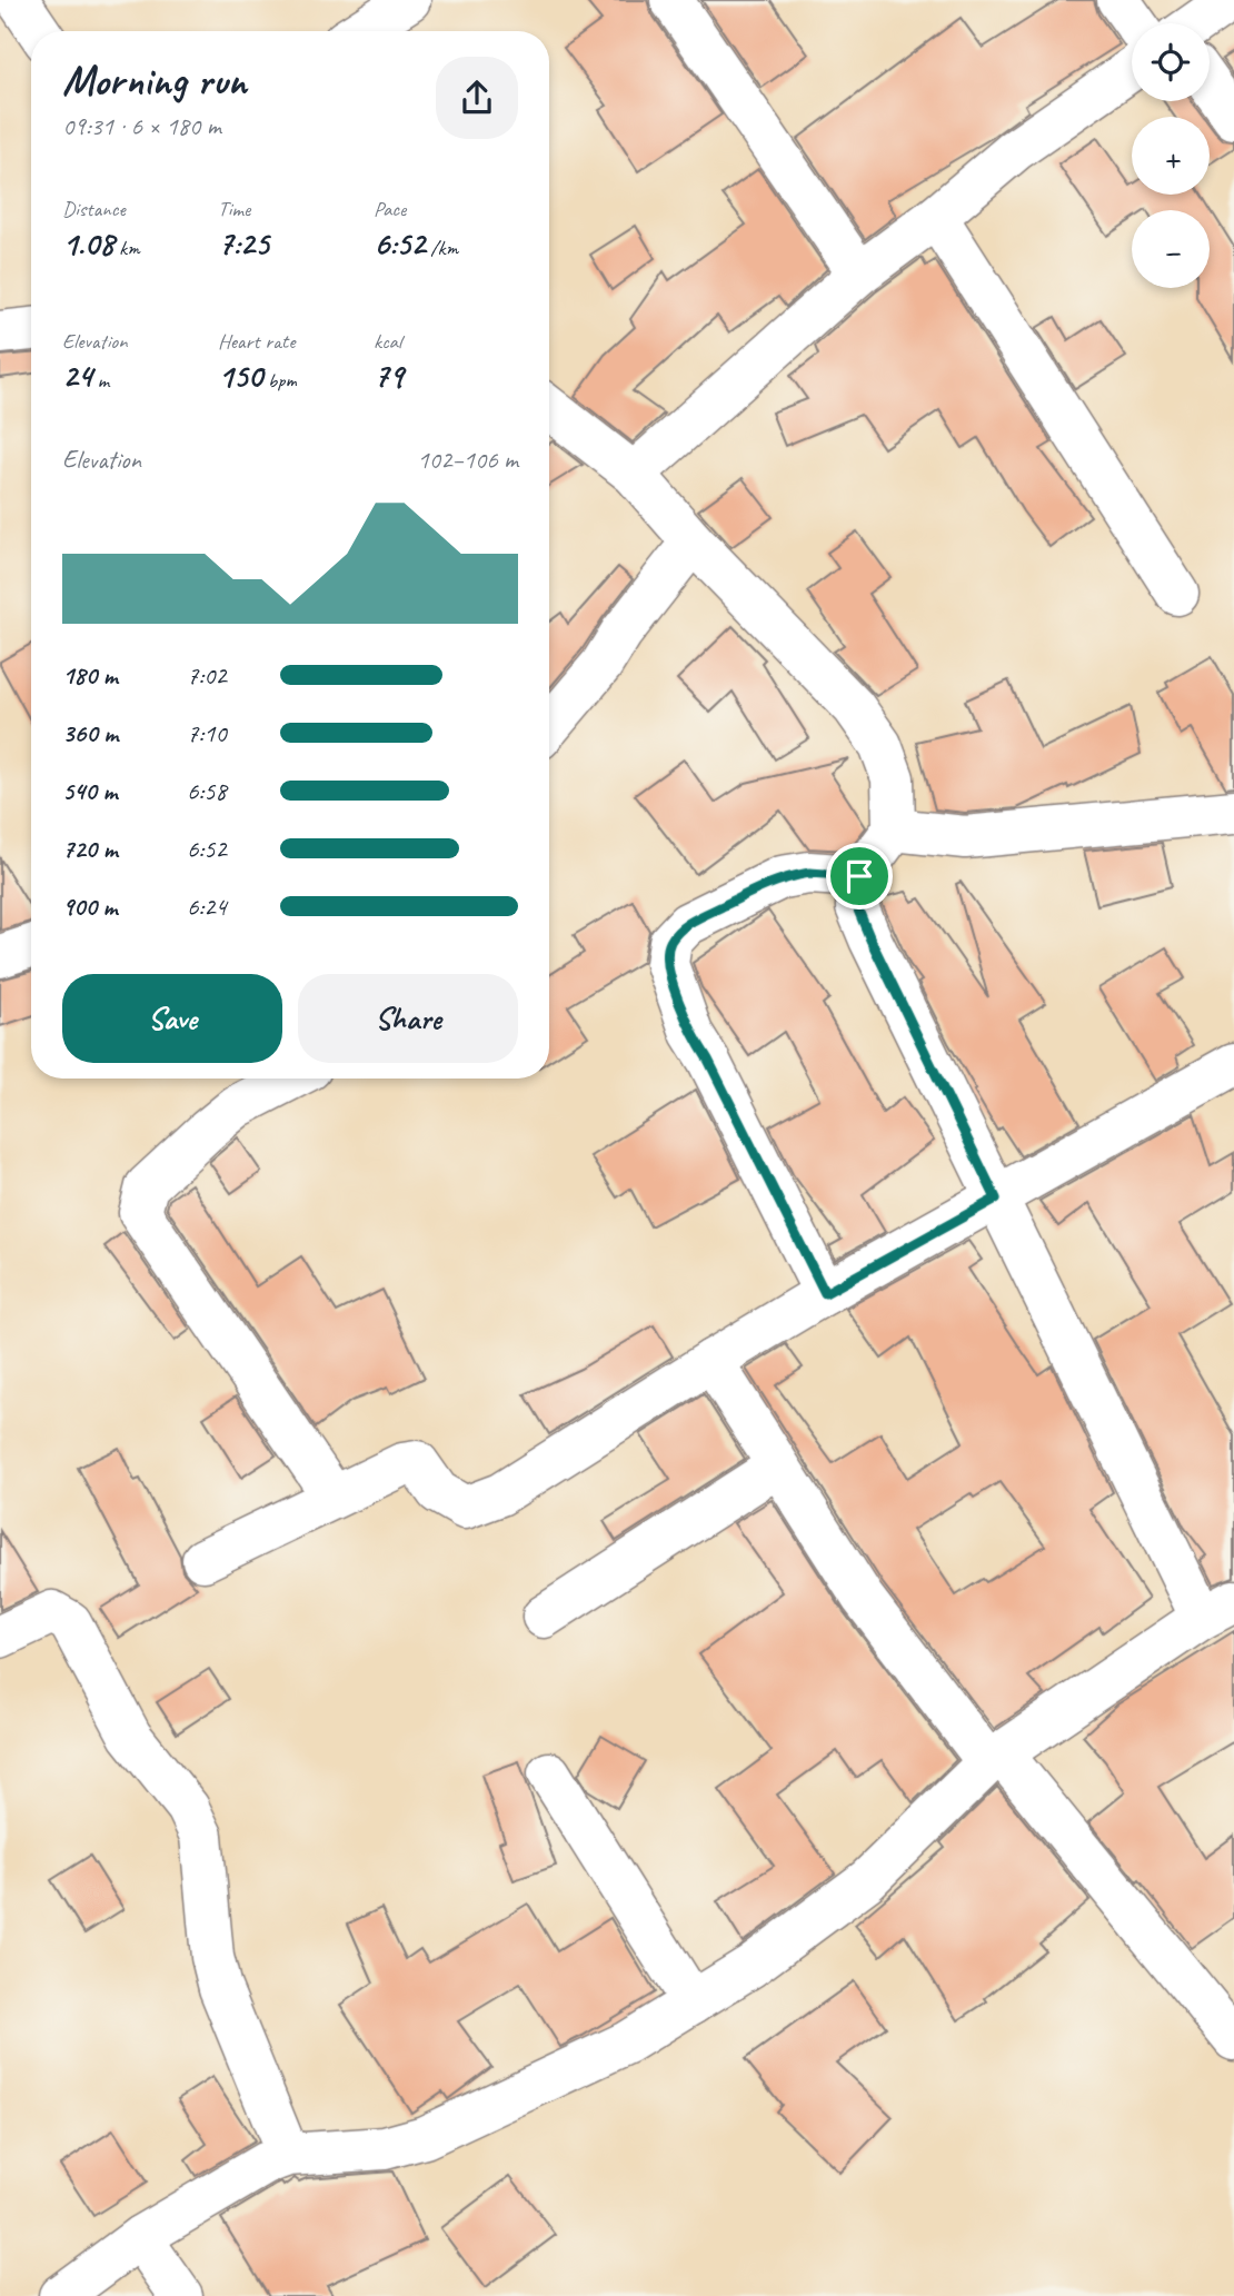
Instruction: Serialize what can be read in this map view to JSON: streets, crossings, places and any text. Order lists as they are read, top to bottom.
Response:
{
  "page": {
    "map_buttons": ["+", "−"],
    "heading": ["Morning run", "09:31 · 6 × 180 m"],
    "stats": [
      ["Distance", "1.08 km"],
      ["Time", "7:25"],
      ["Pace", "6:52 /km"],
      ["Elevation", "24 m"],
      ["Heart rate", "150 bpm"],
      ["kcal", "79"]
    ],
    "chart": ["Elevation", "102–106 m"],
    "list": [
      {
        "name": "180 m",
        "note": "7:02"
      },
      {
        "name": "360 m",
        "note": "7:10"
      },
      {
        "name": "540 m",
        "note": "6:58"
      },
      {
        "name": "720 m",
        "note": "6:52"
      },
      {
        "name": "900 m",
        "note": "6:24"
      }
    ],
    "buttons": ["Save", "Share"]
  }
}
